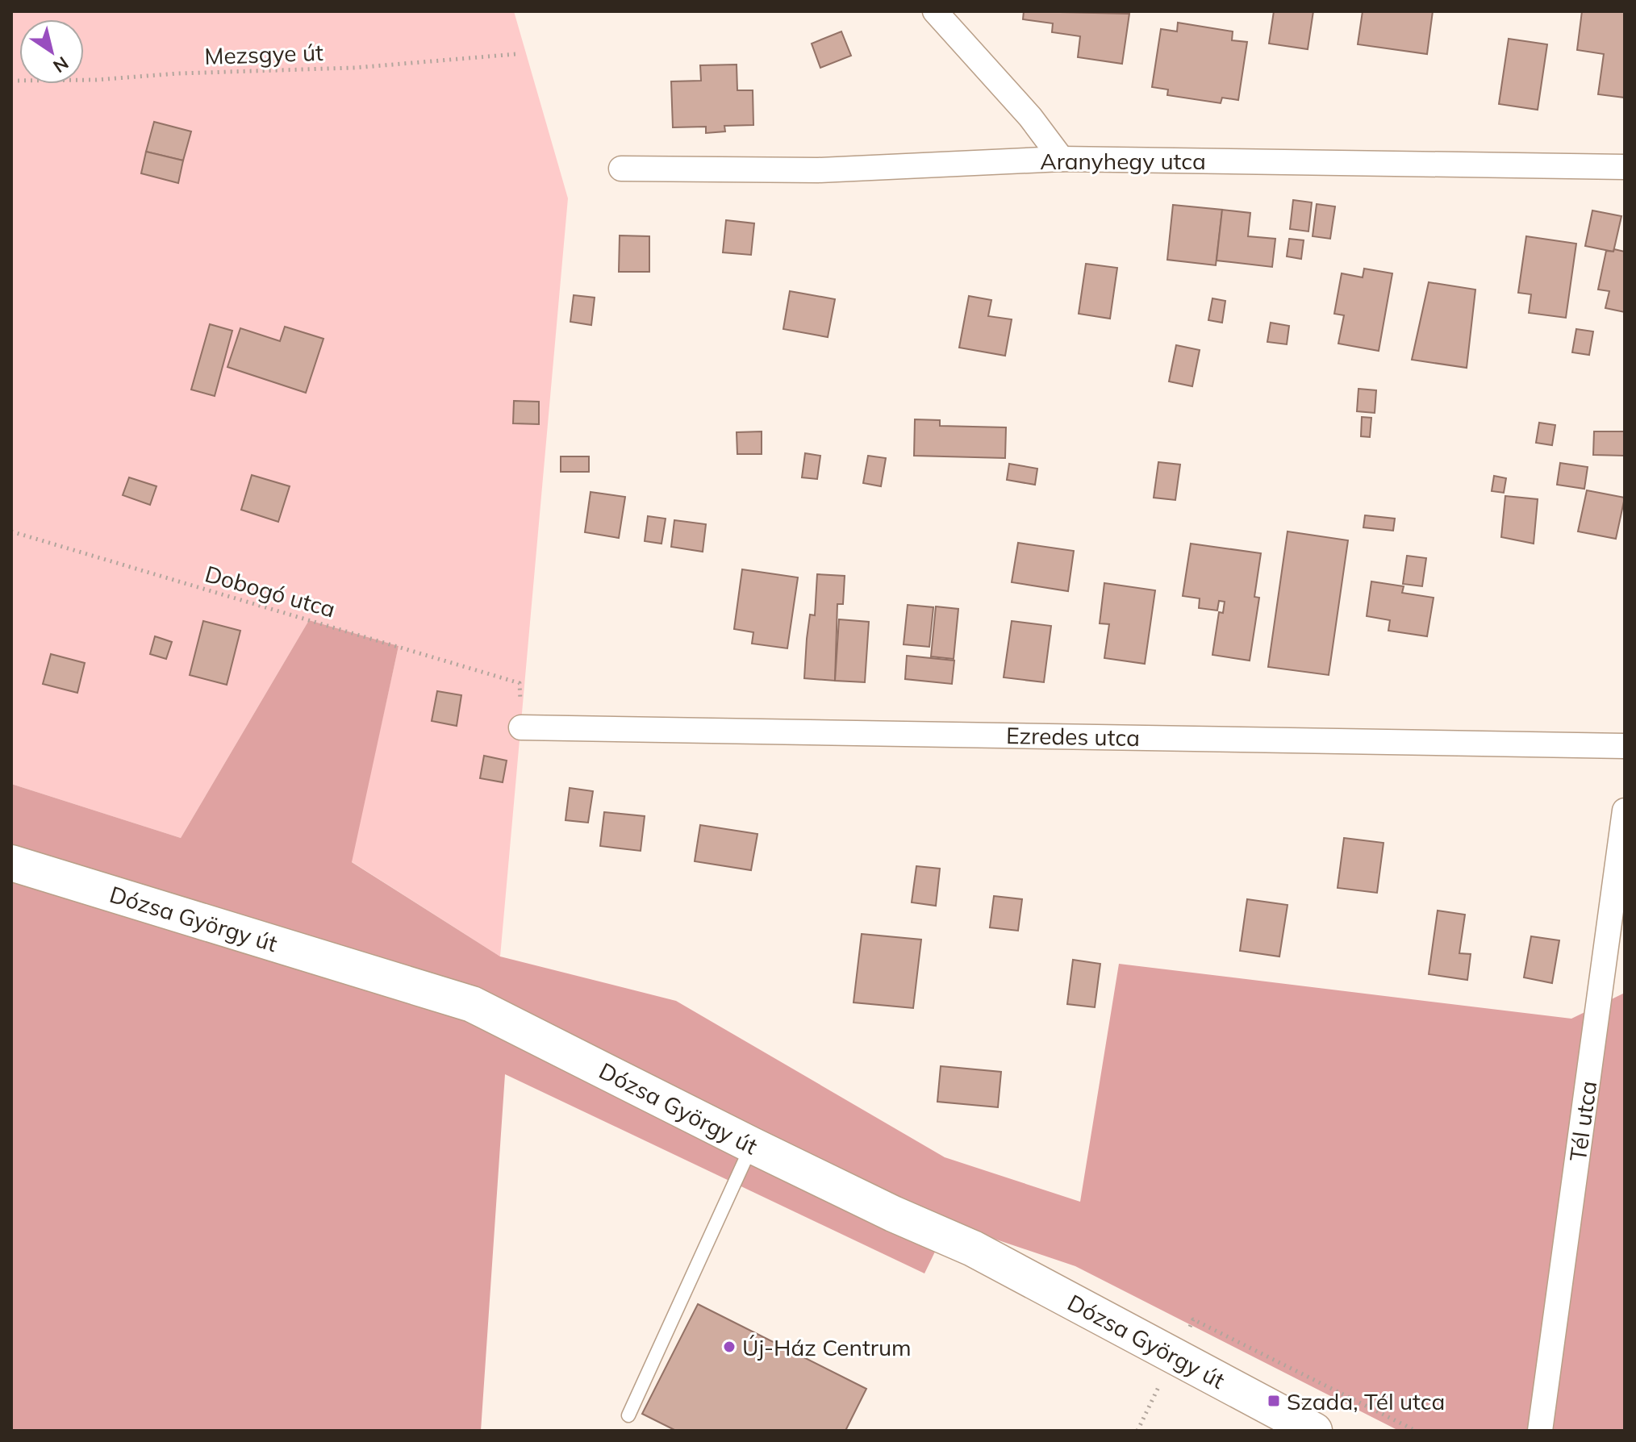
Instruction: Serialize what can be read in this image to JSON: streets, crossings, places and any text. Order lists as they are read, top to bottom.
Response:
{
  "streets": {
    "main road": ["Dózsa György út"],
    "street": ["Aranyhegy utca", "Ezredes utca", "Tél utca"],
    "path": ["Mezsgye út", "Dobogó utca"]
  },
  "places": {
    "other": ["Új-Ház Centrum"],
    "transit": ["Szada, Tél utca"]
  },
  "north": "bottom right"
}
